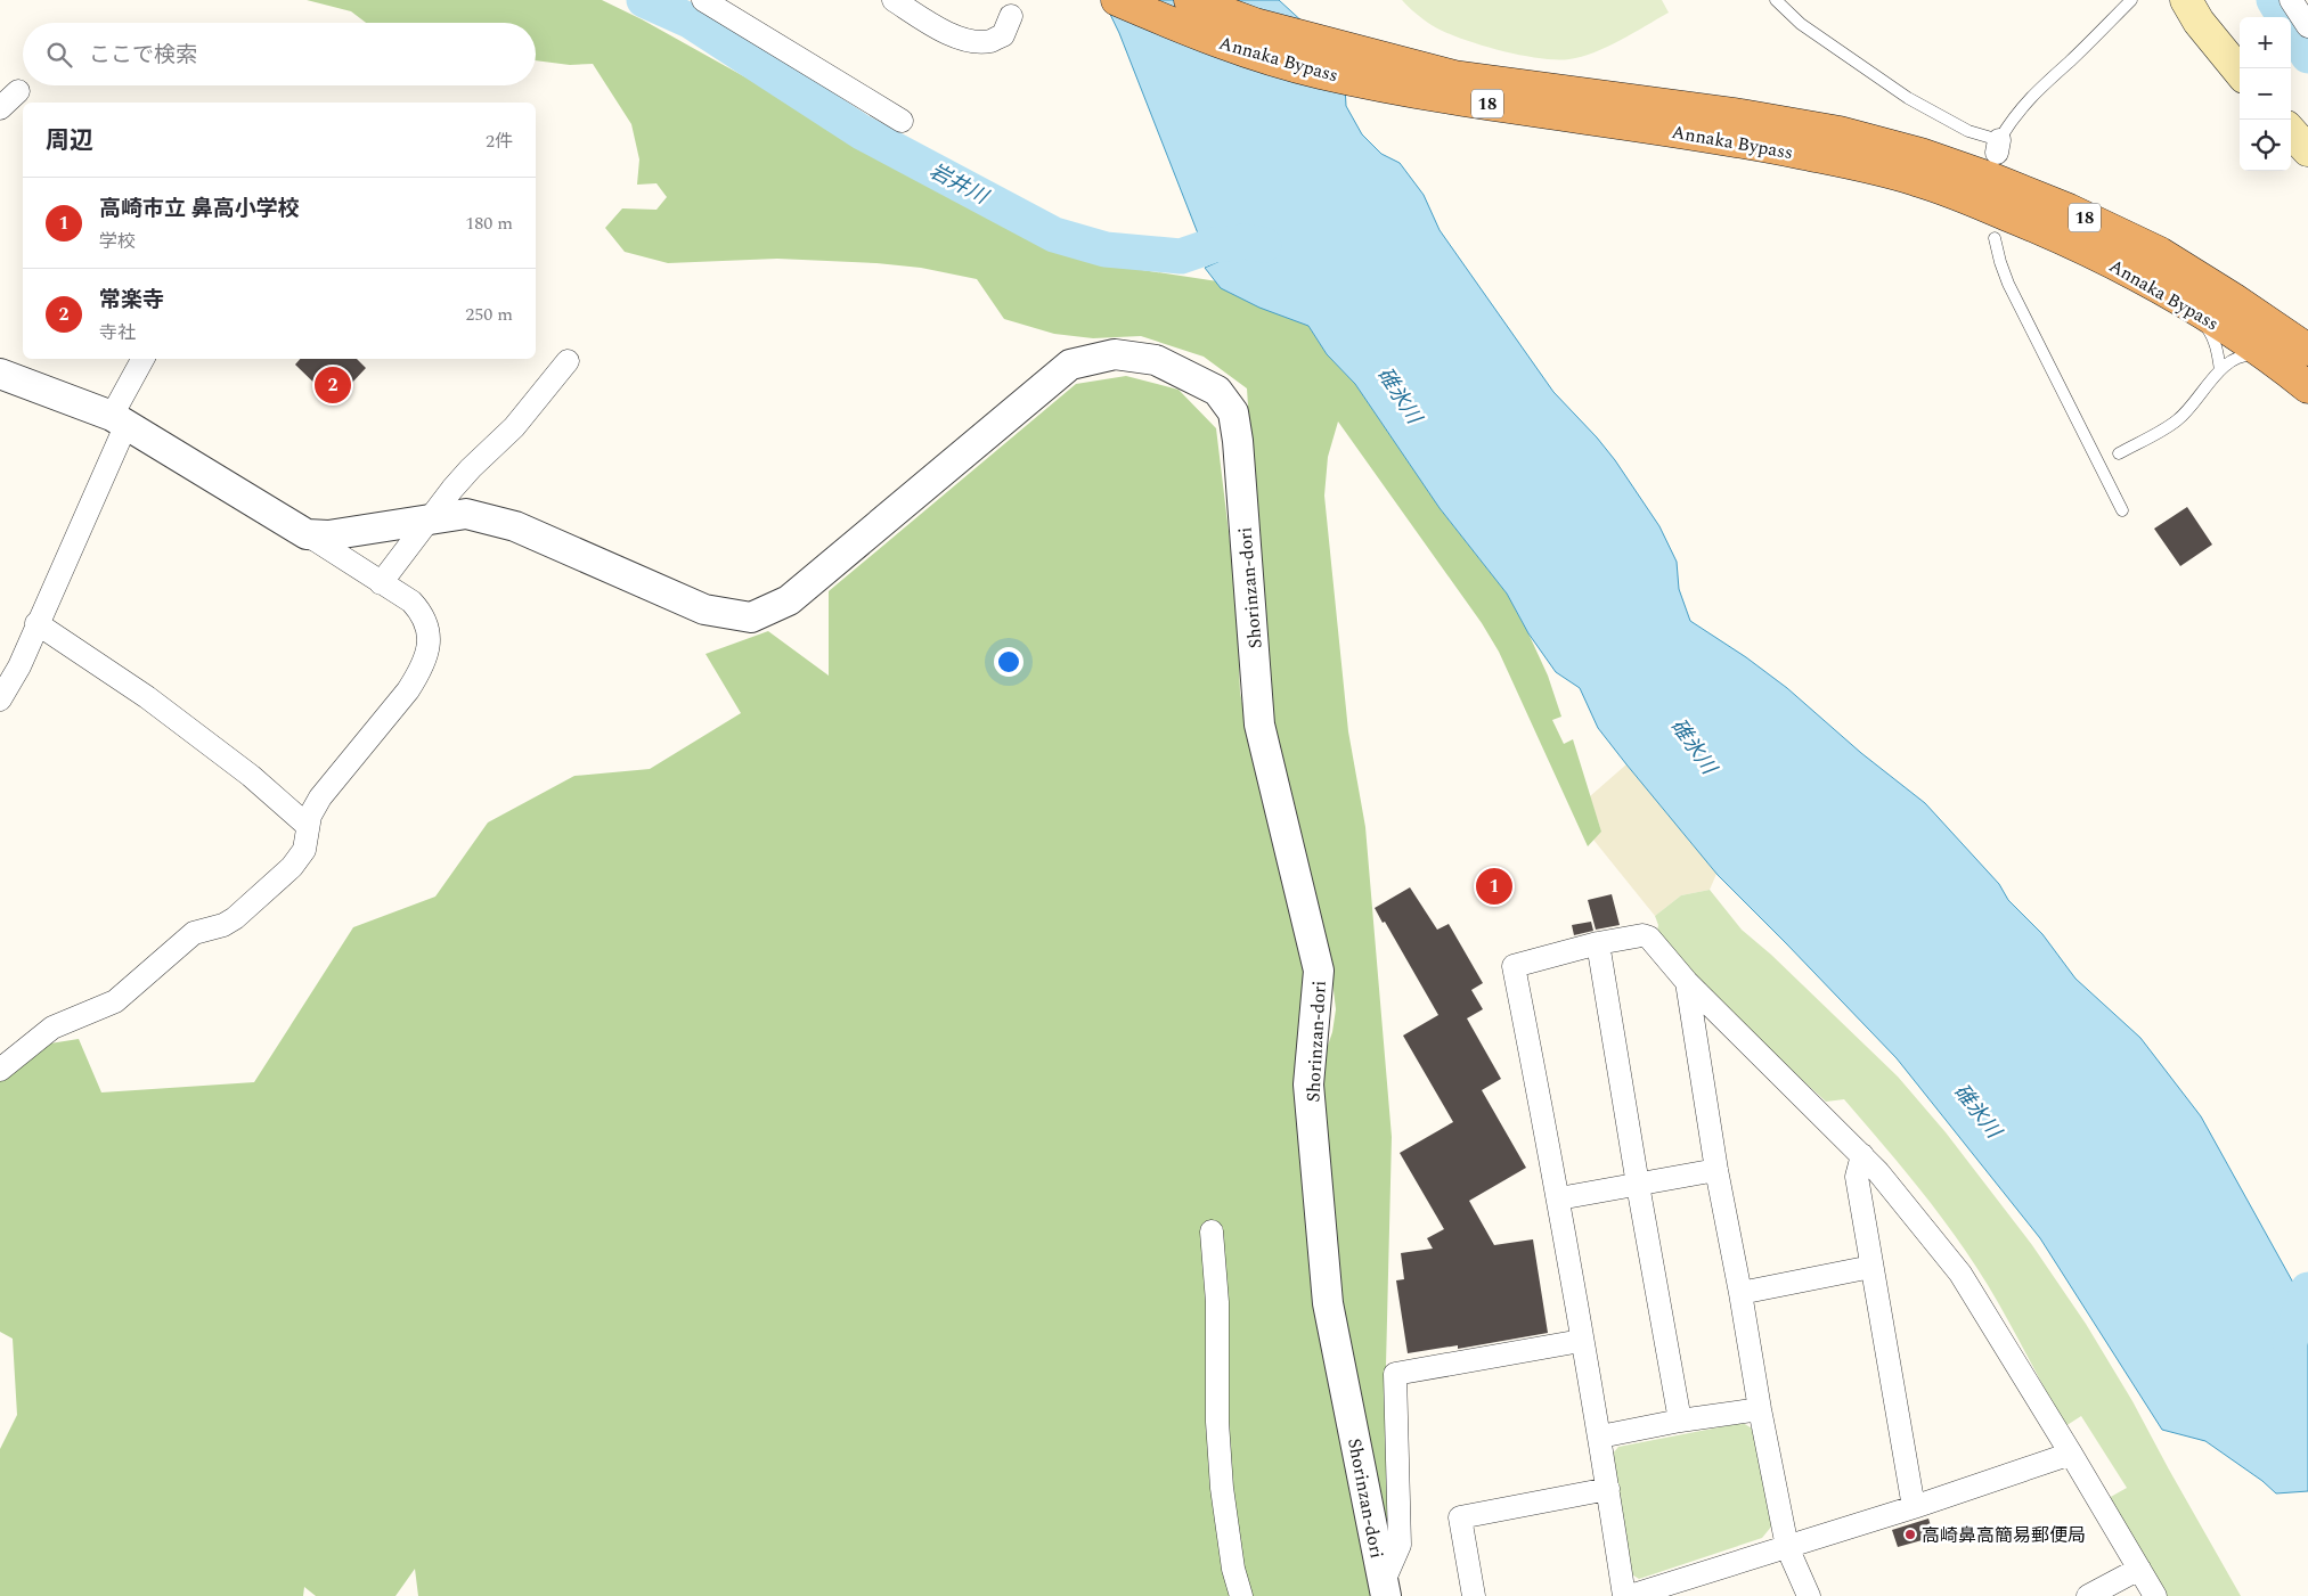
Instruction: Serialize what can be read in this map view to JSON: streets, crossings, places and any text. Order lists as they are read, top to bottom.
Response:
{
  "streets": {
    "highway": ["Annaka Bypass", "18"],
    "street": ["Shorinzan-dori"]
  },
  "water": ["岩井川", "碓氷川"],
  "places": ["高崎鼻高簡易郵便局"],
  "page": {
    "map_buttons": ["+", "−"],
    "search": "ここで検索",
    "heading": ["周辺", "2件"],
    "list": [
      {
        "mark": "1",
        "name": "高崎市立 鼻高小学校",
        "note": "学校",
        "value": "180 m"
      },
      {
        "mark": "2",
        "name": "常楽寺",
        "note": "寺社",
        "value": "250 m"
      }
    ],
    "pins": ["2", "1"]
  }
}
